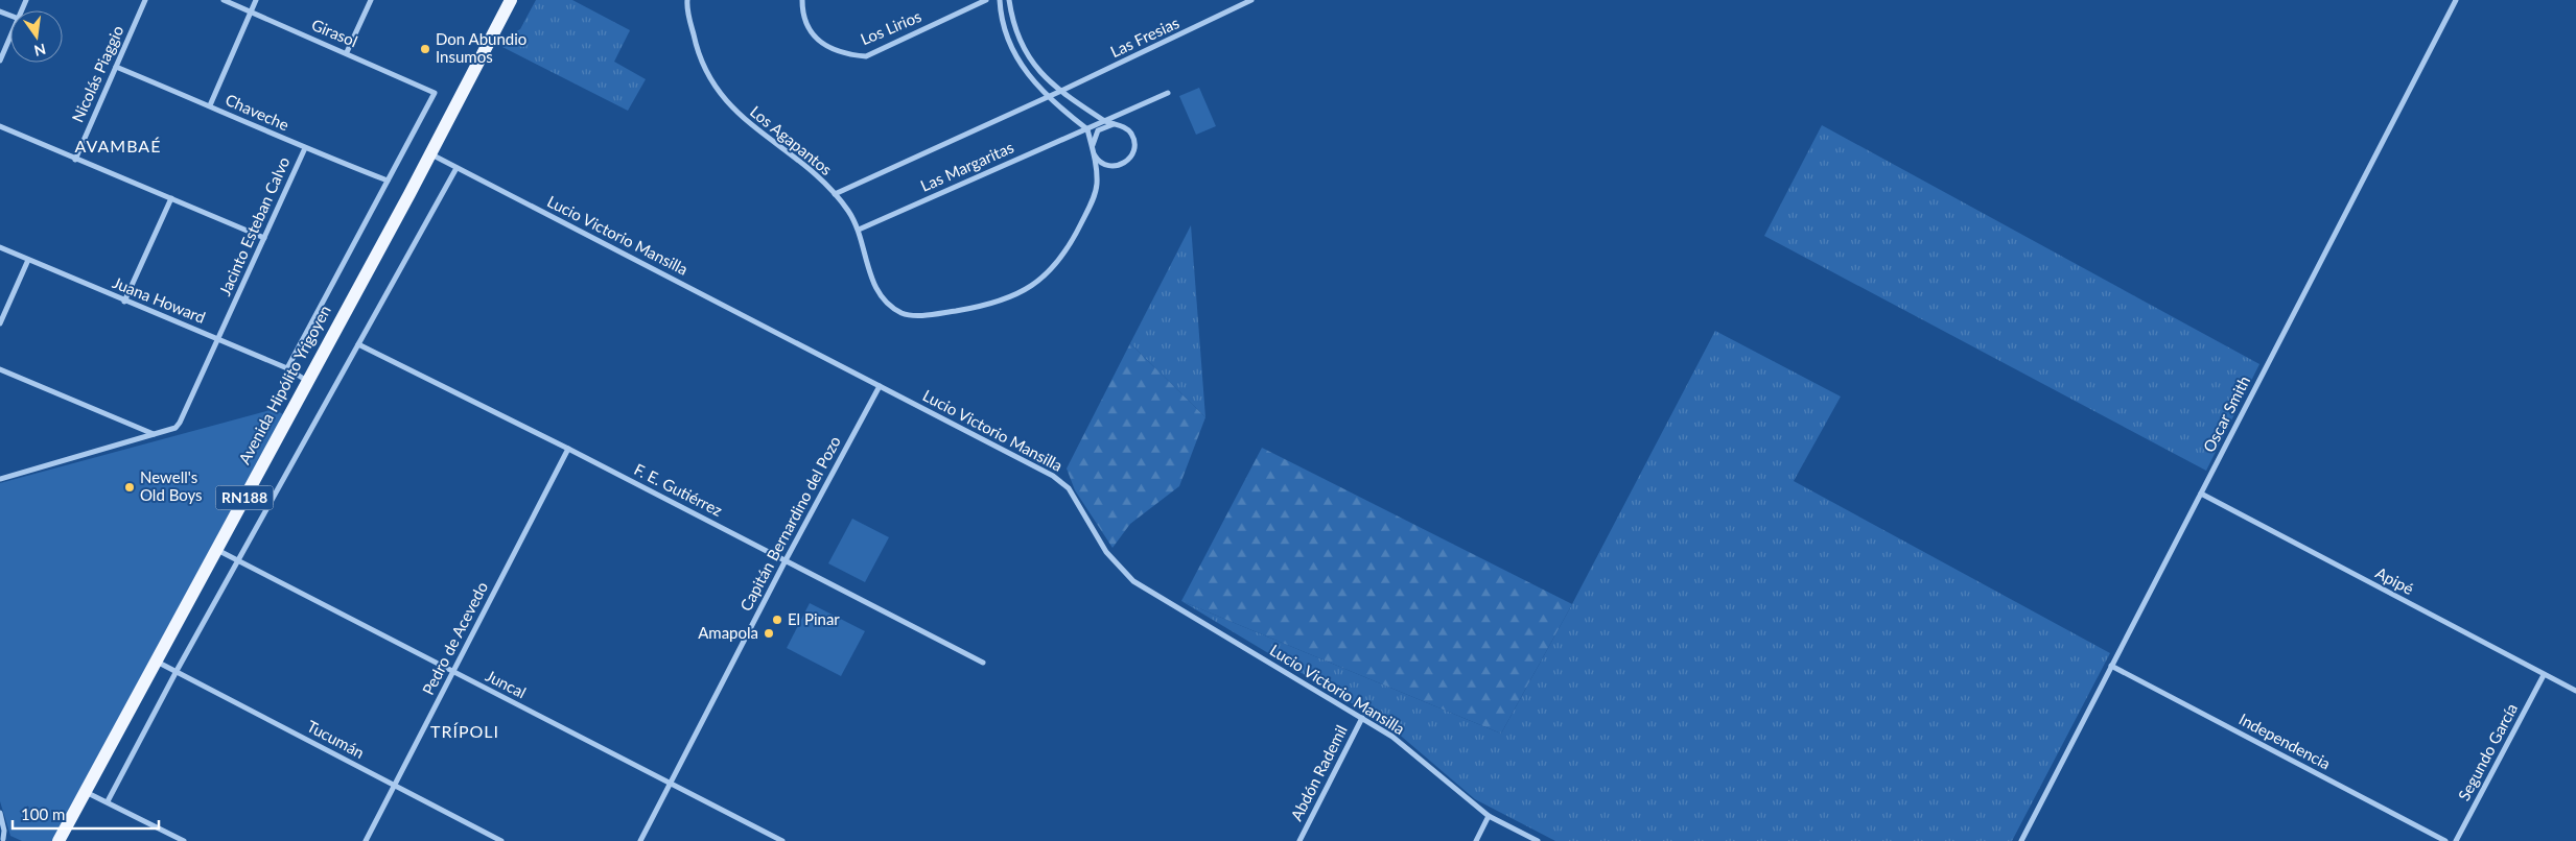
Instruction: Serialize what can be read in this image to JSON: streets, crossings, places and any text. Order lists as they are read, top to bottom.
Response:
{
  "streets": {
    "main road": ["Avenida Hipólito Yrigoyen", "RN188"],
    "street": [
      "Los Lirios",
      "Girasol",
      "Las Fresias",
      "Nicolás Piaggio",
      "Chaveche",
      "Los Agapantos",
      "Las Margaritas",
      "Jacinto Esteban Calvo",
      "Lucio Victorio Mansilla",
      "Juana Howard",
      "Oscar Smith",
      "F. E. Gutiérrez",
      "Capitán Bernardino del Pozo",
      "Apipé",
      "Pedro de Acevedo",
      "Juncal",
      "Tucumán",
      "Independencia",
      "Segundo García",
      "Abdón Rademil"
    ]
  },
  "crossings": [
    ["Girasol", "Avenida Hipólito Yrigoyen"],
    ["Las Fresias", "Las Margaritas"],
    ["Nicolás Piaggio", "Chaveche"],
    ["Chaveche", "Jacinto Esteban Calvo"],
    ["Chaveche", "Avenida Hipólito Yrigoyen"],
    ["Los Agapantos", "Las Margaritas"],
    ["Jacinto Esteban Calvo", "Juana Howard"],
    ["Lucio Victorio Mansilla", "Avenida Hipólito Yrigoyen"],
    ["Lucio Victorio Mansilla", "Capitán Bernardino del Pozo"],
    ["Lucio Victorio Mansilla", "Abdón Rademil"],
    ["Juana Howard", "Avenida Hipólito Yrigoyen"],
    ["Avenida Hipólito Yrigoyen", "Juncal"],
    ["Avenida Hipólito Yrigoyen", "Tucumán"],
    ["Oscar Smith", "Apipé"],
    ["Oscar Smith", "Independencia"],
    ["F. E. Gutiérrez", "Capitán Bernardino del Pozo"],
    ["F. E. Gutiérrez", "Pedro de Acevedo"],
    ["Capitán Bernardino del Pozo", "Juncal"],
    ["Apipé", "Segundo García"],
    ["Pedro de Acevedo", "Juncal"],
    ["Pedro de Acevedo", "Tucumán"]
  ],
  "districts": ["AVAMBAÉ", "TRÍPOLI"],
  "places": [
    "Don Abundio Insumos",
    "Newell's Old Boys",
    "El Pinar",
    "Amapola"
  ],
  "scale_bar": "100 m",
  "north": "bottom"
}
